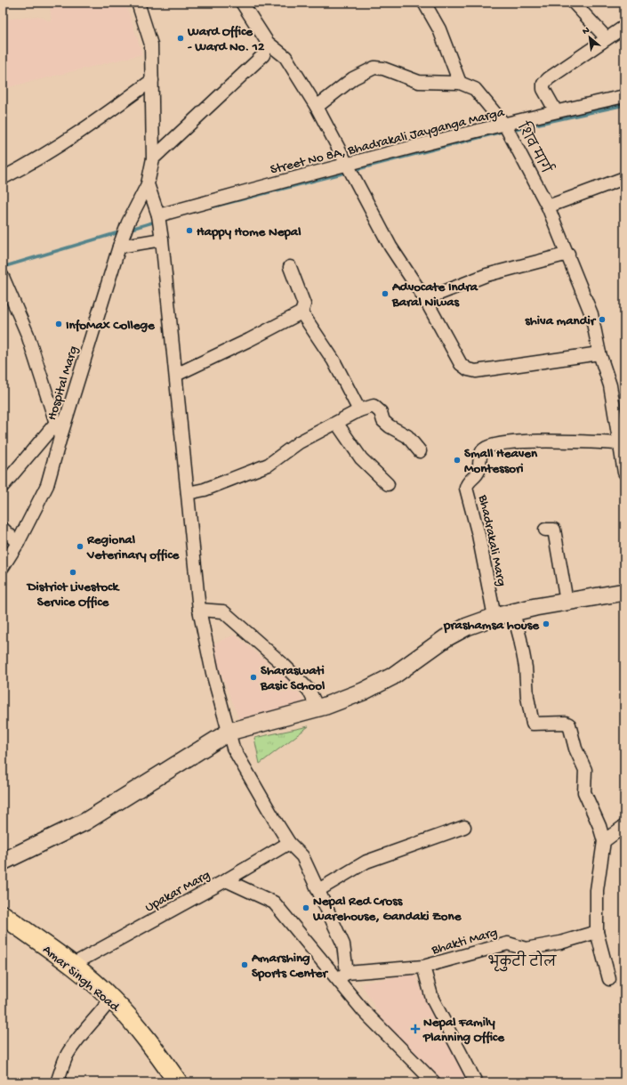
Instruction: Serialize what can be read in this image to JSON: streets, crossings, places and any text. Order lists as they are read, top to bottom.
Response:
{
  "streets": {
    "main road": ["Amar Singh Road"],
    "street": [
      "Street No 8A, Bhadrakali Jayganga Marga",
      "शिव मार्ग",
      "Hospital Marg",
      "Bhadrakali Marg",
      "Upakar Marg",
      "Bhakti Marg"
    ]
  },
  "crossings": [
    ["Street No 8A, Bhadrakali Jayganga Marga", "शिव मार्ग"],
    ["शिव मार्ग", "Bhadrakali Marg"],
    ["Upakar Marg", "Bhakti Marg"],
    ["Upakar Marg", "Amar Singh Road"]
  ],
  "districts": ["भृकुटी टोल"],
  "places": {
    "other": [
      "Ward Office - Ward No. 12",
      "Happy Home Nepal",
      "Advocate Indra Baral Niwas",
      "shiva mandir",
      "InfoMax College",
      "Small Heaven Montessori",
      "Regional Veterinary office",
      "District Livestock Service Office",
      "prashamsa house",
      "Sharaswati Basic School",
      "Nepal Red Cross Warehouse, Gandaki Zone",
      "Amarshing Sports Center"
    ],
    "health": ["Nepal Family Planning Office"]
  },
  "north": "top left"
}
